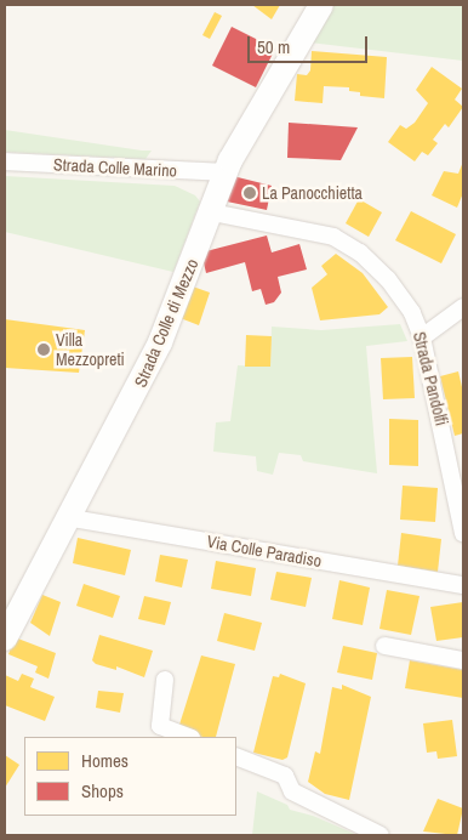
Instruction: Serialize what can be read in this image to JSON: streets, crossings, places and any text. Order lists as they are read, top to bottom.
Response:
{
  "streets": {
    "street": [
      "Strada Colle Marino",
      "Strada Colle di Mezzo",
      "Strada Pandolfi",
      "Via Colle Paradiso"
    ]
  },
  "crossings": [
    ["Strada Colle Marino", "Strada Colle di Mezzo"],
    ["Strada Colle di Mezzo", "Strada Pandolfi"],
    ["Strada Colle di Mezzo", "Via Colle Paradiso"]
  ],
  "places": ["La Panocchietta", "Villa Mezzopreti"],
  "legend": ["Homes", "Shops"],
  "scale_bar": "50 m"
}
